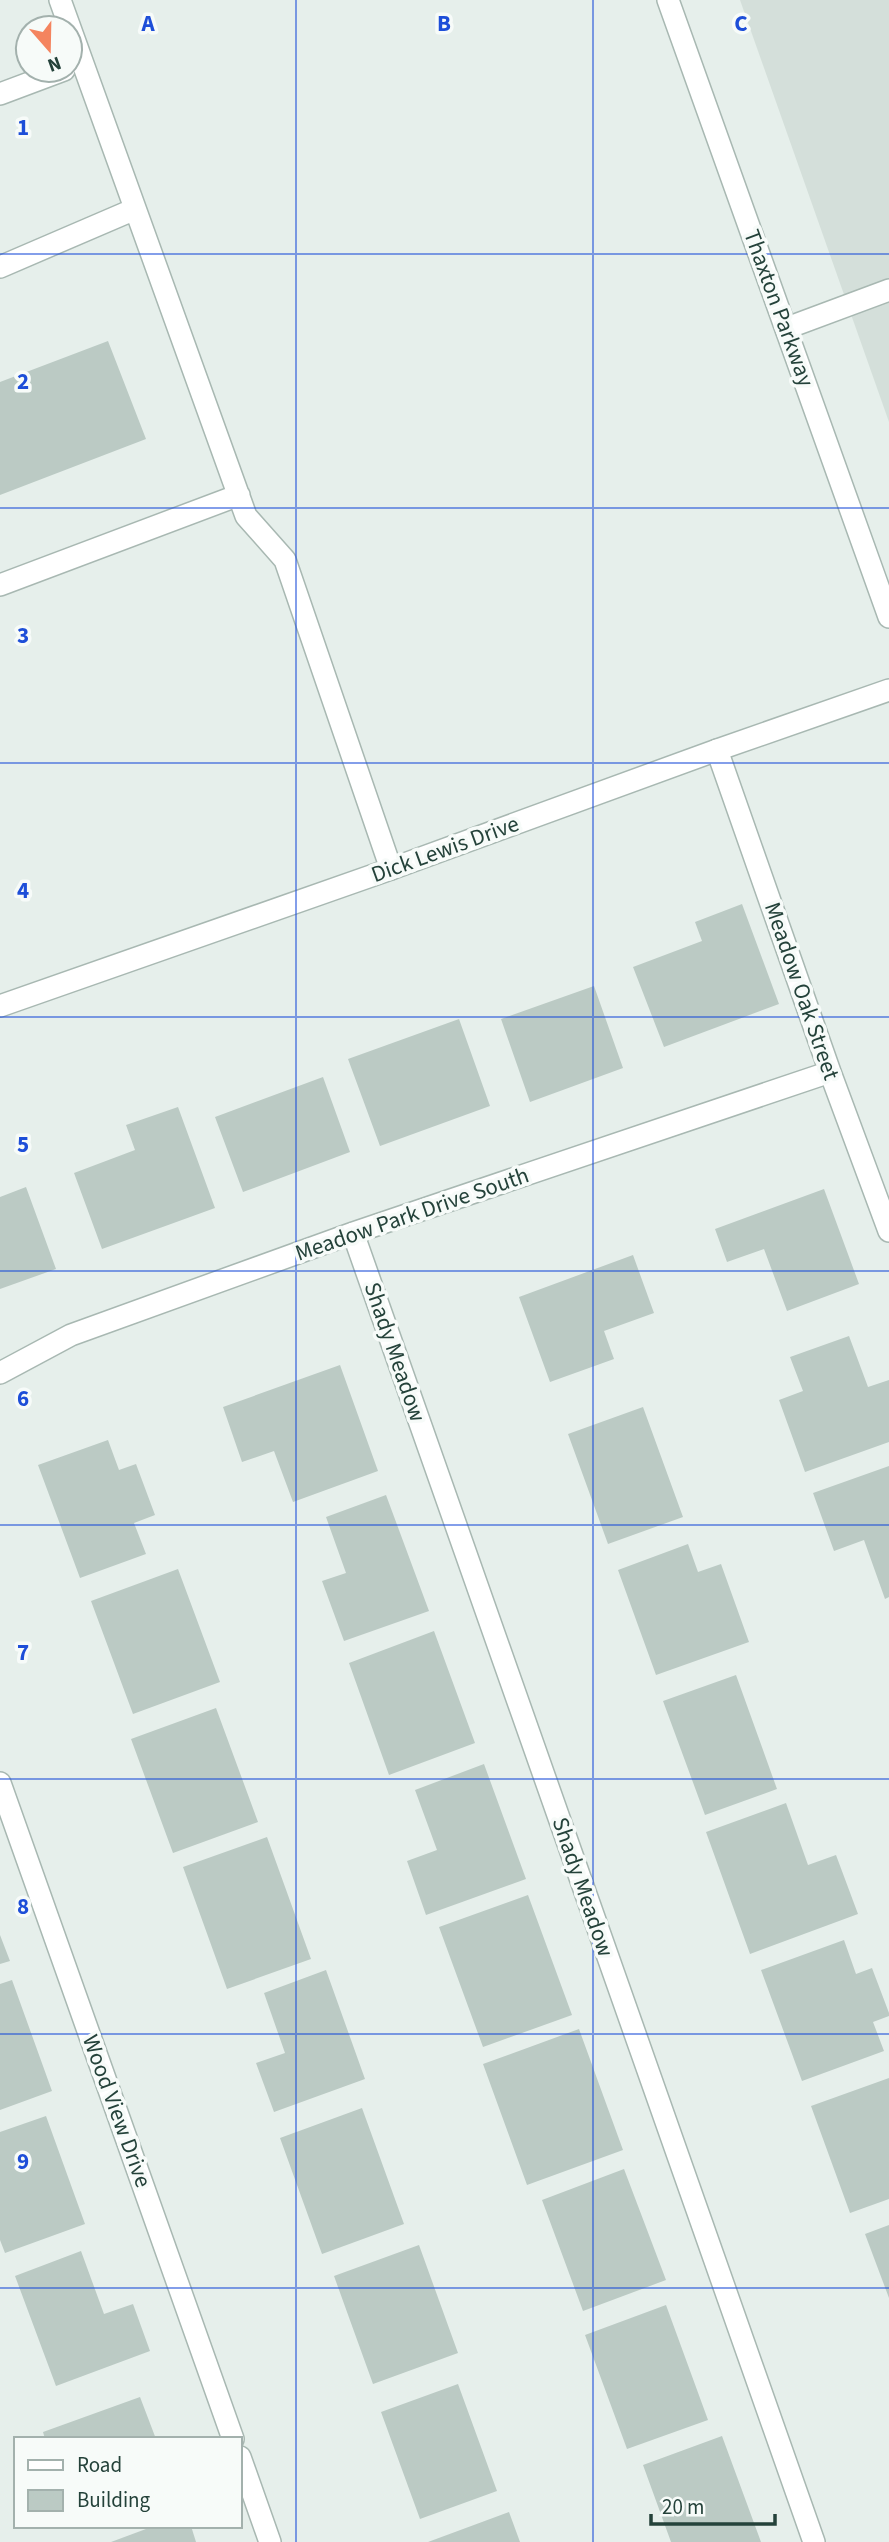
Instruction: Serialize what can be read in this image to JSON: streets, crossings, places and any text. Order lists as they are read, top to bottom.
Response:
{
  "streets": {
    "street": [
      "Thaxton Parkway",
      "Dick Lewis Drive",
      "Meadow Oak Street",
      "Meadow Park Drive South",
      "Shady Meadow",
      "Wood View Drive"
    ]
  },
  "crossings": [
    ["Dick Lewis Drive", "Meadow Oak Street"],
    ["Meadow Oak Street", "Meadow Park Drive South"],
    ["Meadow Park Drive South", "Shady Meadow"]
  ],
  "legend": ["Road", "Building"],
  "scale_bar": "20 m",
  "north": "bottom",
  "grid": {
    "columns": ["A", "B", "C"],
    "rows": [
      "1",
      "2",
      "3",
      "4",
      "5",
      "6",
      "7",
      "8",
      "9"
    ]
  }
}
